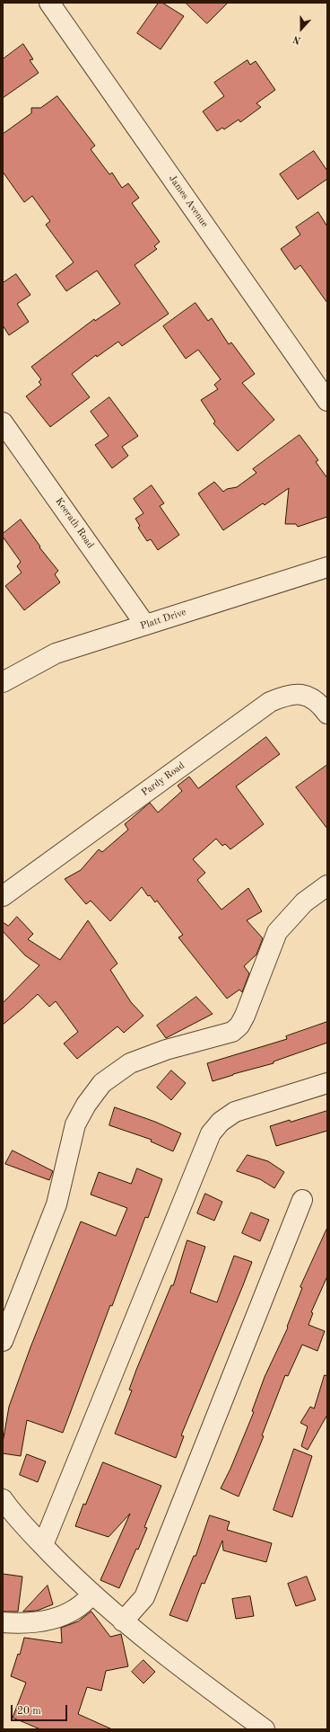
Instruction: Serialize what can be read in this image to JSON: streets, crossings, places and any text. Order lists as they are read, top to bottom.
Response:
{
  "streets": {
    "street": [
      "James Avenue",
      "Keerath Road",
      "Platt Drive",
      "Pardy Road"
    ]
  },
  "crossings": [
    ["Keerath Road", "Platt Drive"]
  ],
  "scale_bar": "20 m",
  "north": "bottom"
}
